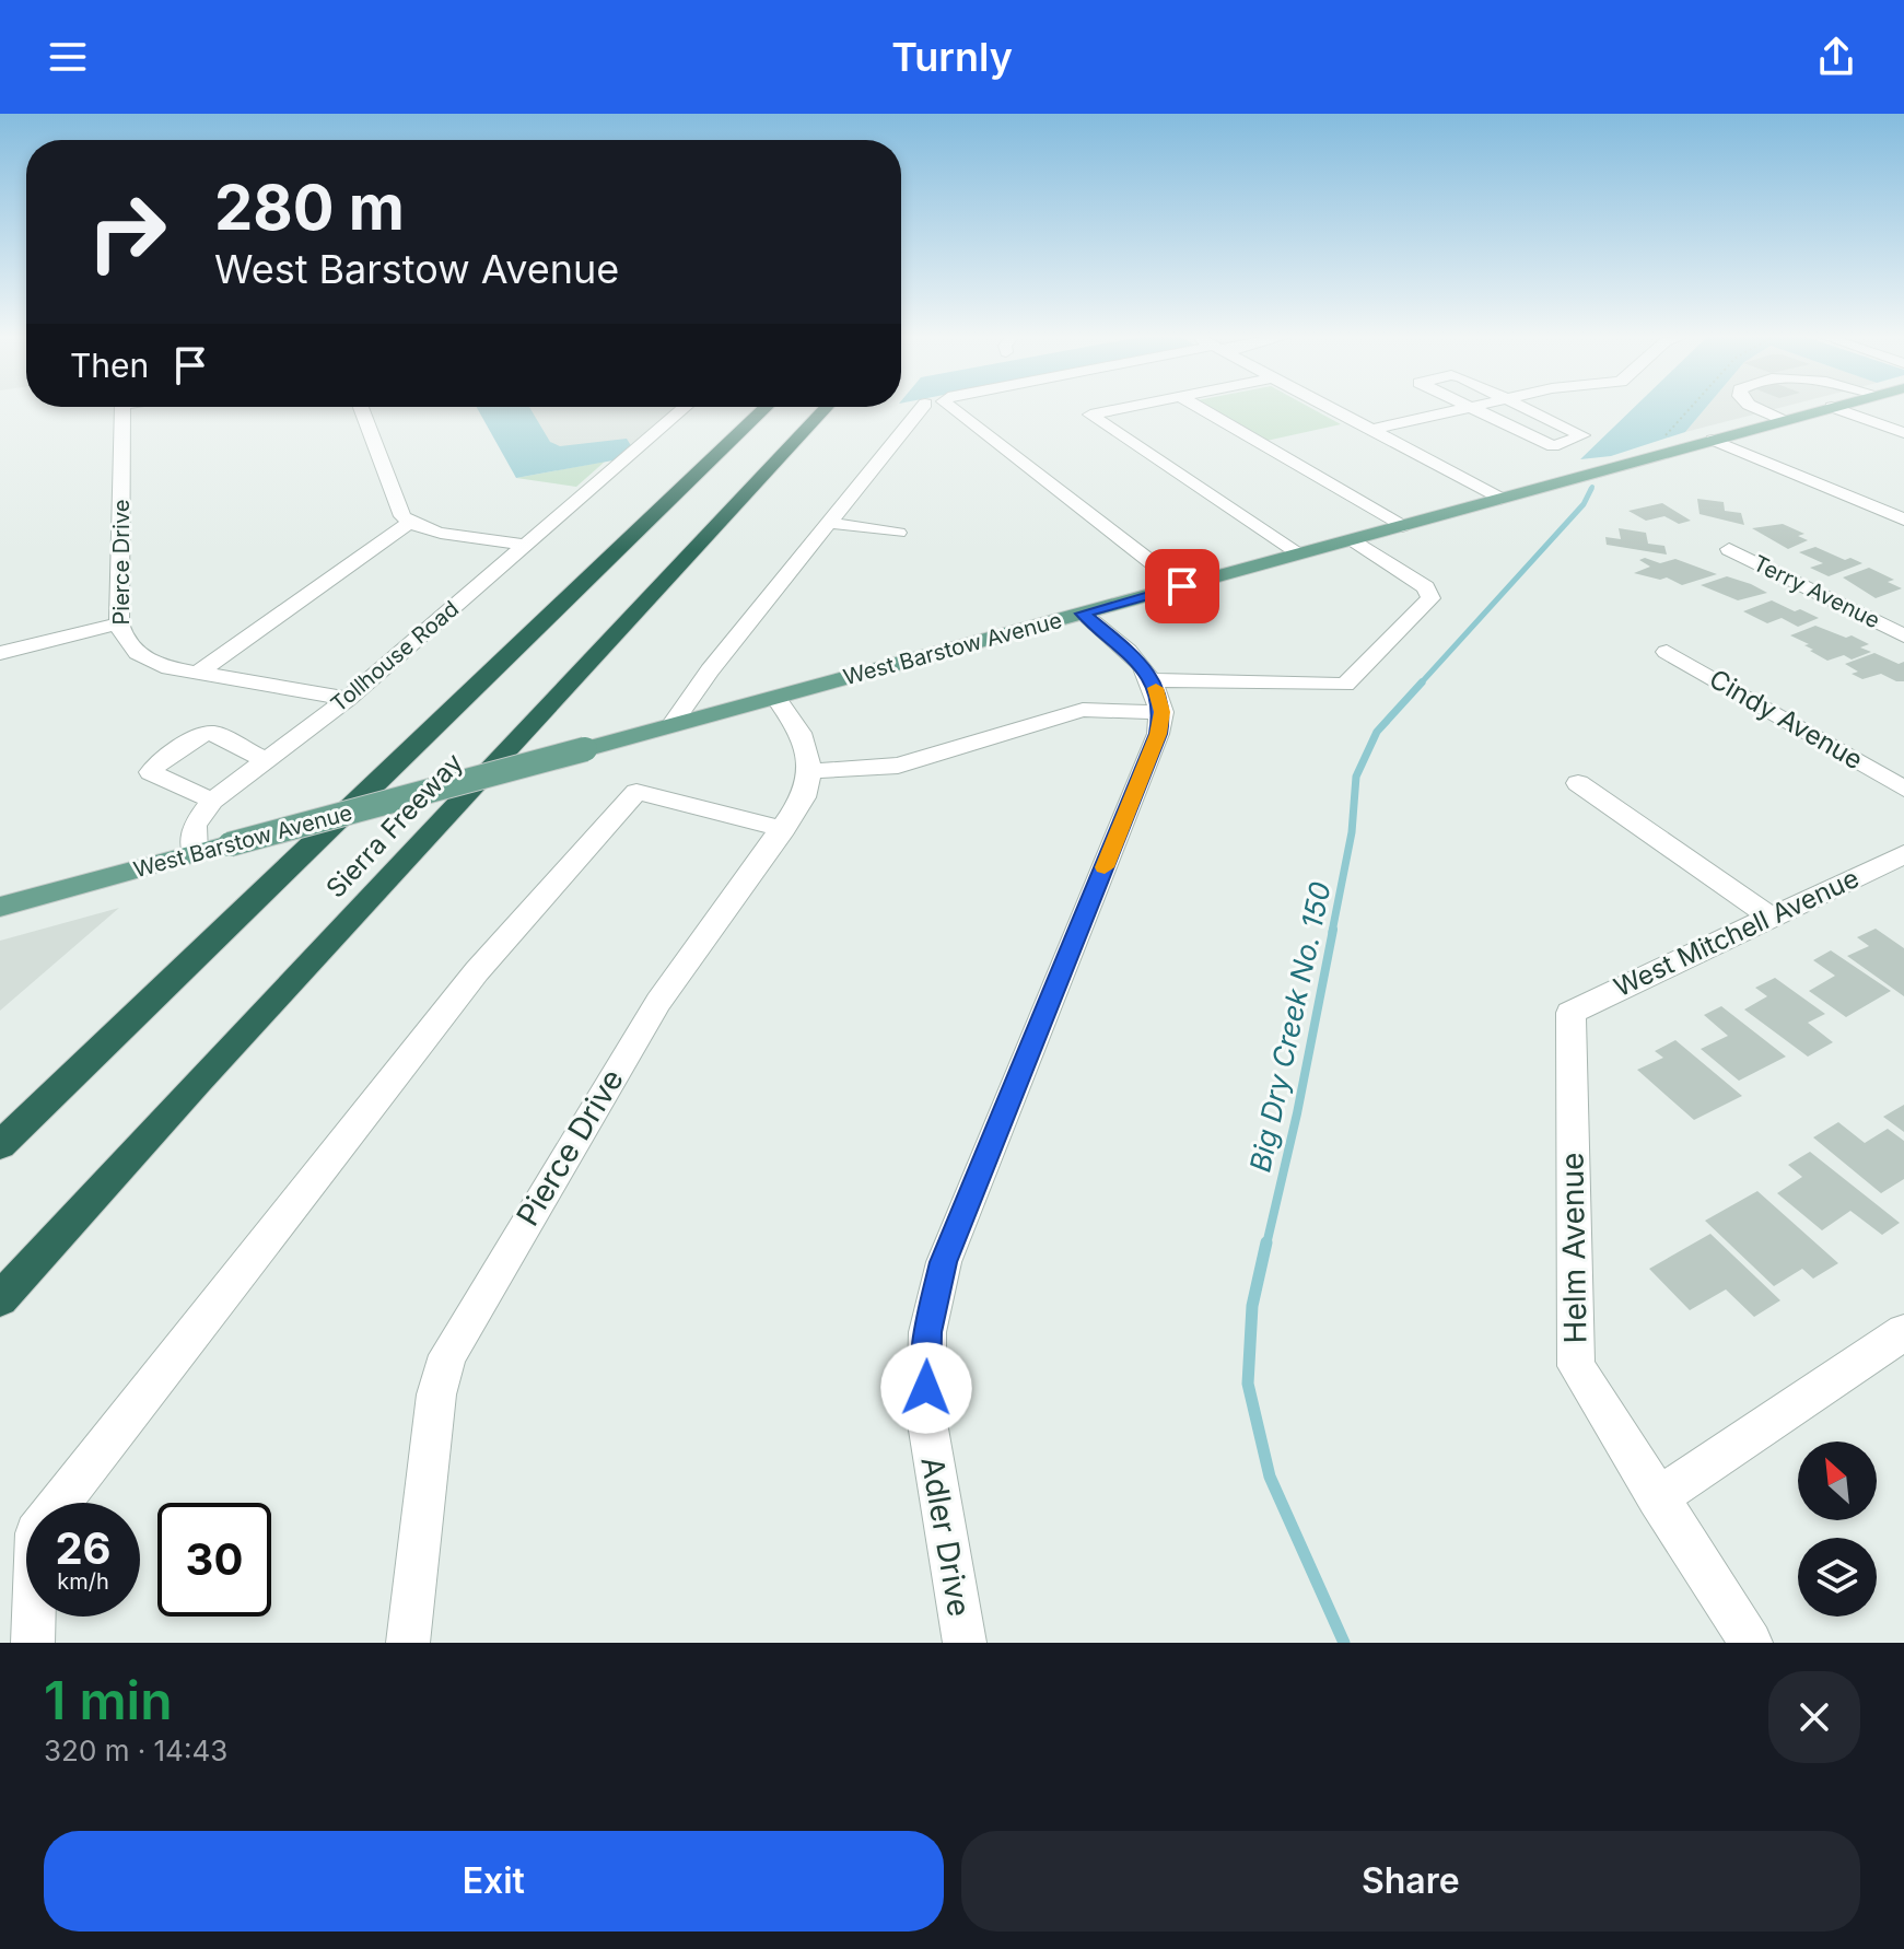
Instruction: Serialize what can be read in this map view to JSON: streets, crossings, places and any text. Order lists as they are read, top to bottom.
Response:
{
  "streets": {
    "highway": ["Sierra Freeway"],
    "main road": ["West Barstow Avenue"],
    "street": [
      "Pierce Drive",
      "Terry Avenue",
      "Tollhouse Road",
      "Cindy Avenue",
      "West Mitchell Avenue",
      "Helm Avenue",
      "Adler Drive"
    ]
  },
  "crossings": [
    ["Pierce Drive", "Tollhouse Road"],
    ["West Mitchell Avenue", "Helm Avenue"]
  ],
  "water": ["Big Dry Creek No. 150"],
  "north": "top left",
  "page": {
    "header": "Turnly",
    "turn": ["280 m", "West Barstow Avenue"],
    "then": "Then",
    "speed": "26 km/h",
    "limit": "30",
    "heading": ["1 min", "320 m · 14:43"],
    "buttons": ["Exit", "Share"]
  }
}
